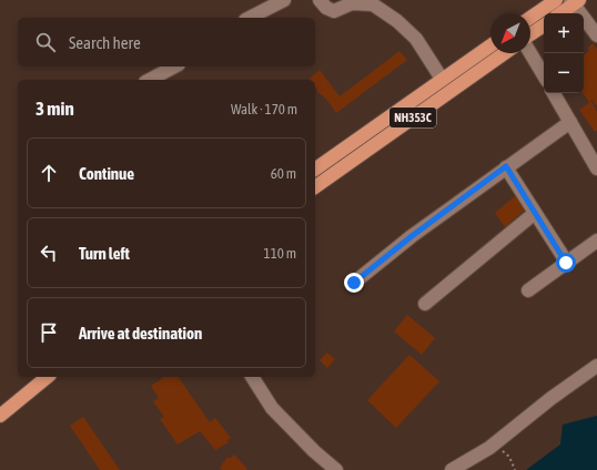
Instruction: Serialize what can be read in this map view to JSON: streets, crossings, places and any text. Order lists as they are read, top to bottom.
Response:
{
  "streets": {
    "highway": ["NH353C"]
  },
  "north": "bottom left",
  "page": {
    "map_buttons": ["+", "−"],
    "search": "Search here",
    "heading": ["3 min", "Walk · 170 m"],
    "list": [
      ["Continue", "60 m"],
      ["Turn left", "110 m"],
      "Arrive at destination"
    ]
  }
}
